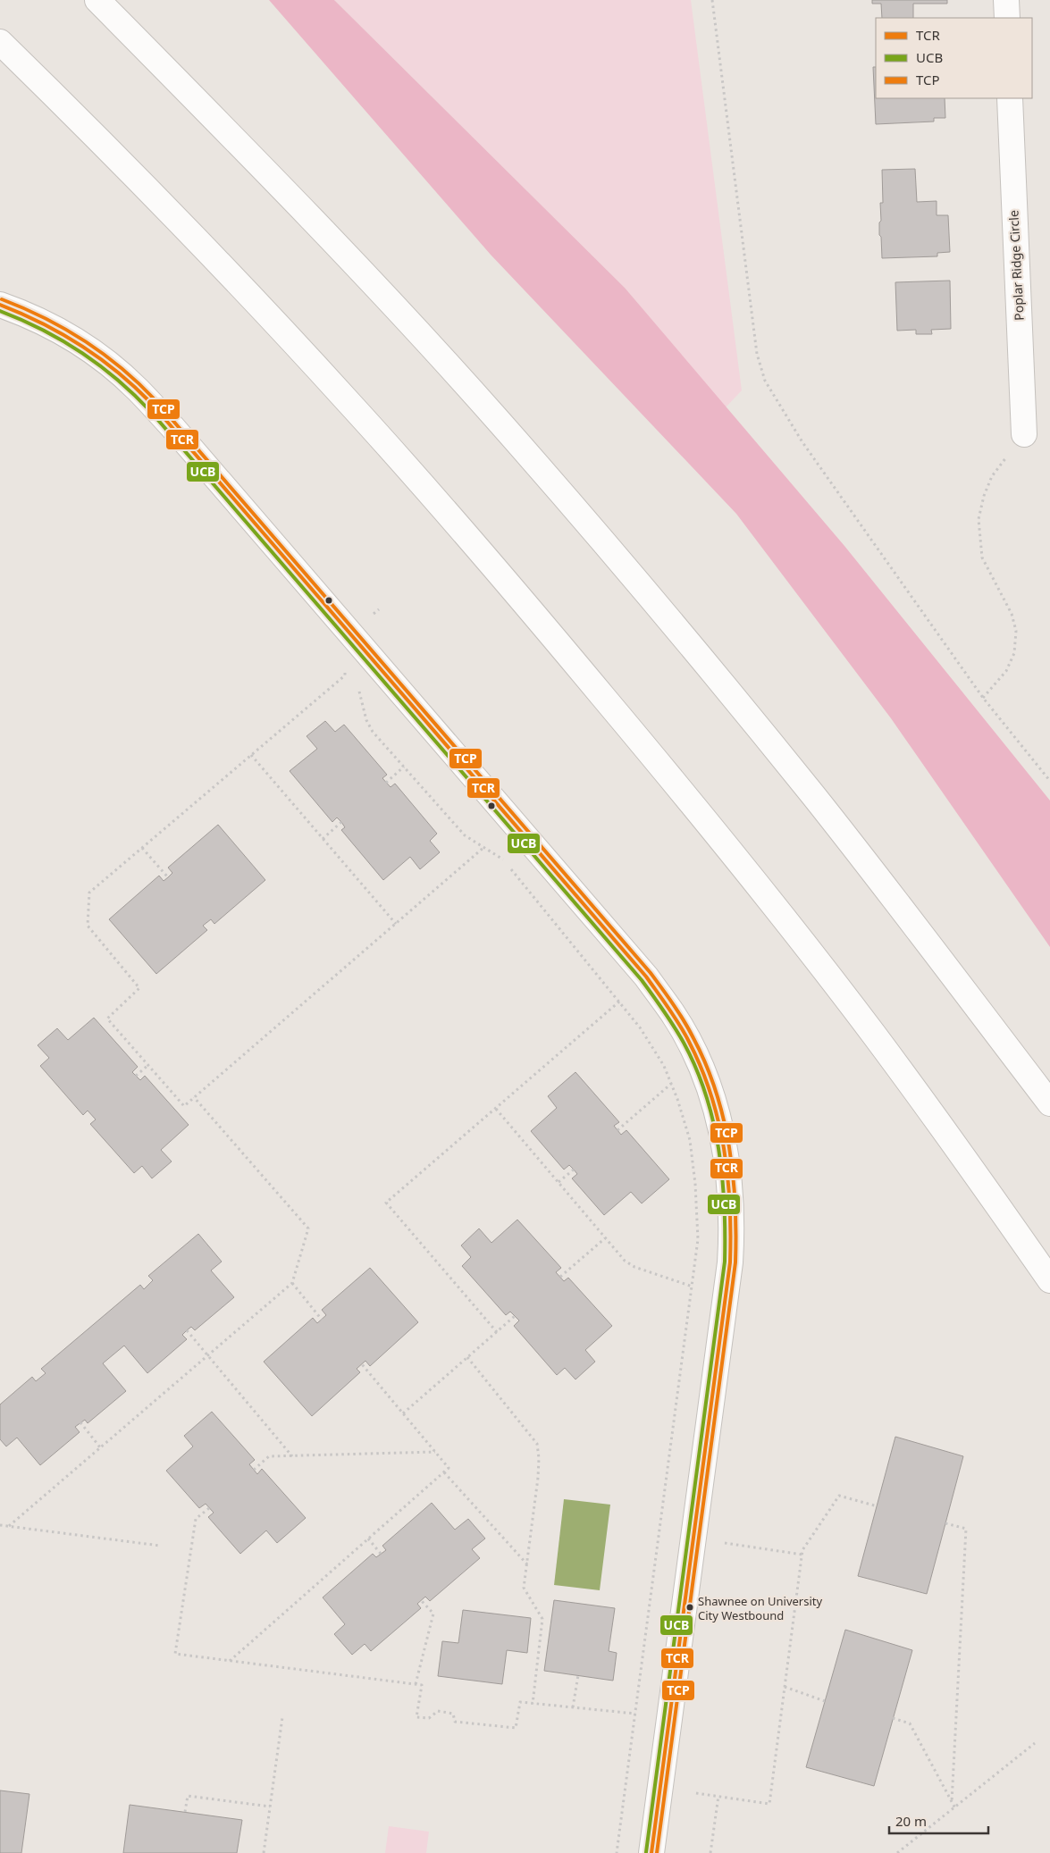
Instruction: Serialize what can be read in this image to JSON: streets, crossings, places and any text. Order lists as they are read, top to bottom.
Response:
{
  "streets": {
    "main road": ["Poplar Ridge Circle"]
  },
  "places": ["Shawnee on University City Westbound"],
  "lines": ["transit line TCP", "transit line TCR", "transit line UCB"],
  "legend": ["TCR", "UCB", "TCP"],
  "scale_bar": "20 m"
}
